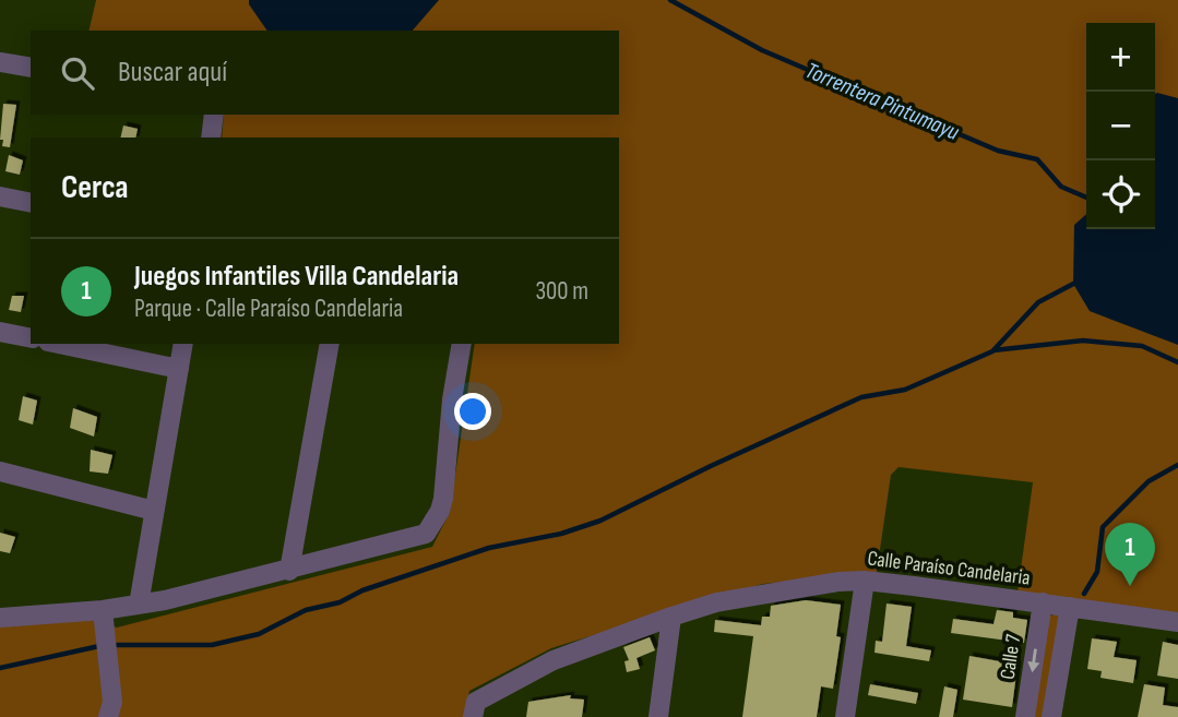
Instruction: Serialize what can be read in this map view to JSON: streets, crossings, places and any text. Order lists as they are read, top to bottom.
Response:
{
  "streets": {
    "street": ["Calle Paraíso Candelaria", "Calle 7"]
  },
  "crossings": [
    ["Calle Paraíso Candelaria", "Calle 7"]
  ],
  "water": ["Torrentera Pintumayu"],
  "page": {
    "map_buttons": ["+", "−"],
    "search": "Buscar aquí",
    "heading": "Cerca",
    "list": [
      {
        "mark": "1",
        "name": "Juegos Infantiles Villa Candelaria",
        "note": "Parque · Calle Paraíso Candelaria",
        "value": "300 m"
      }
    ],
    "pins": "1"
  }
}
